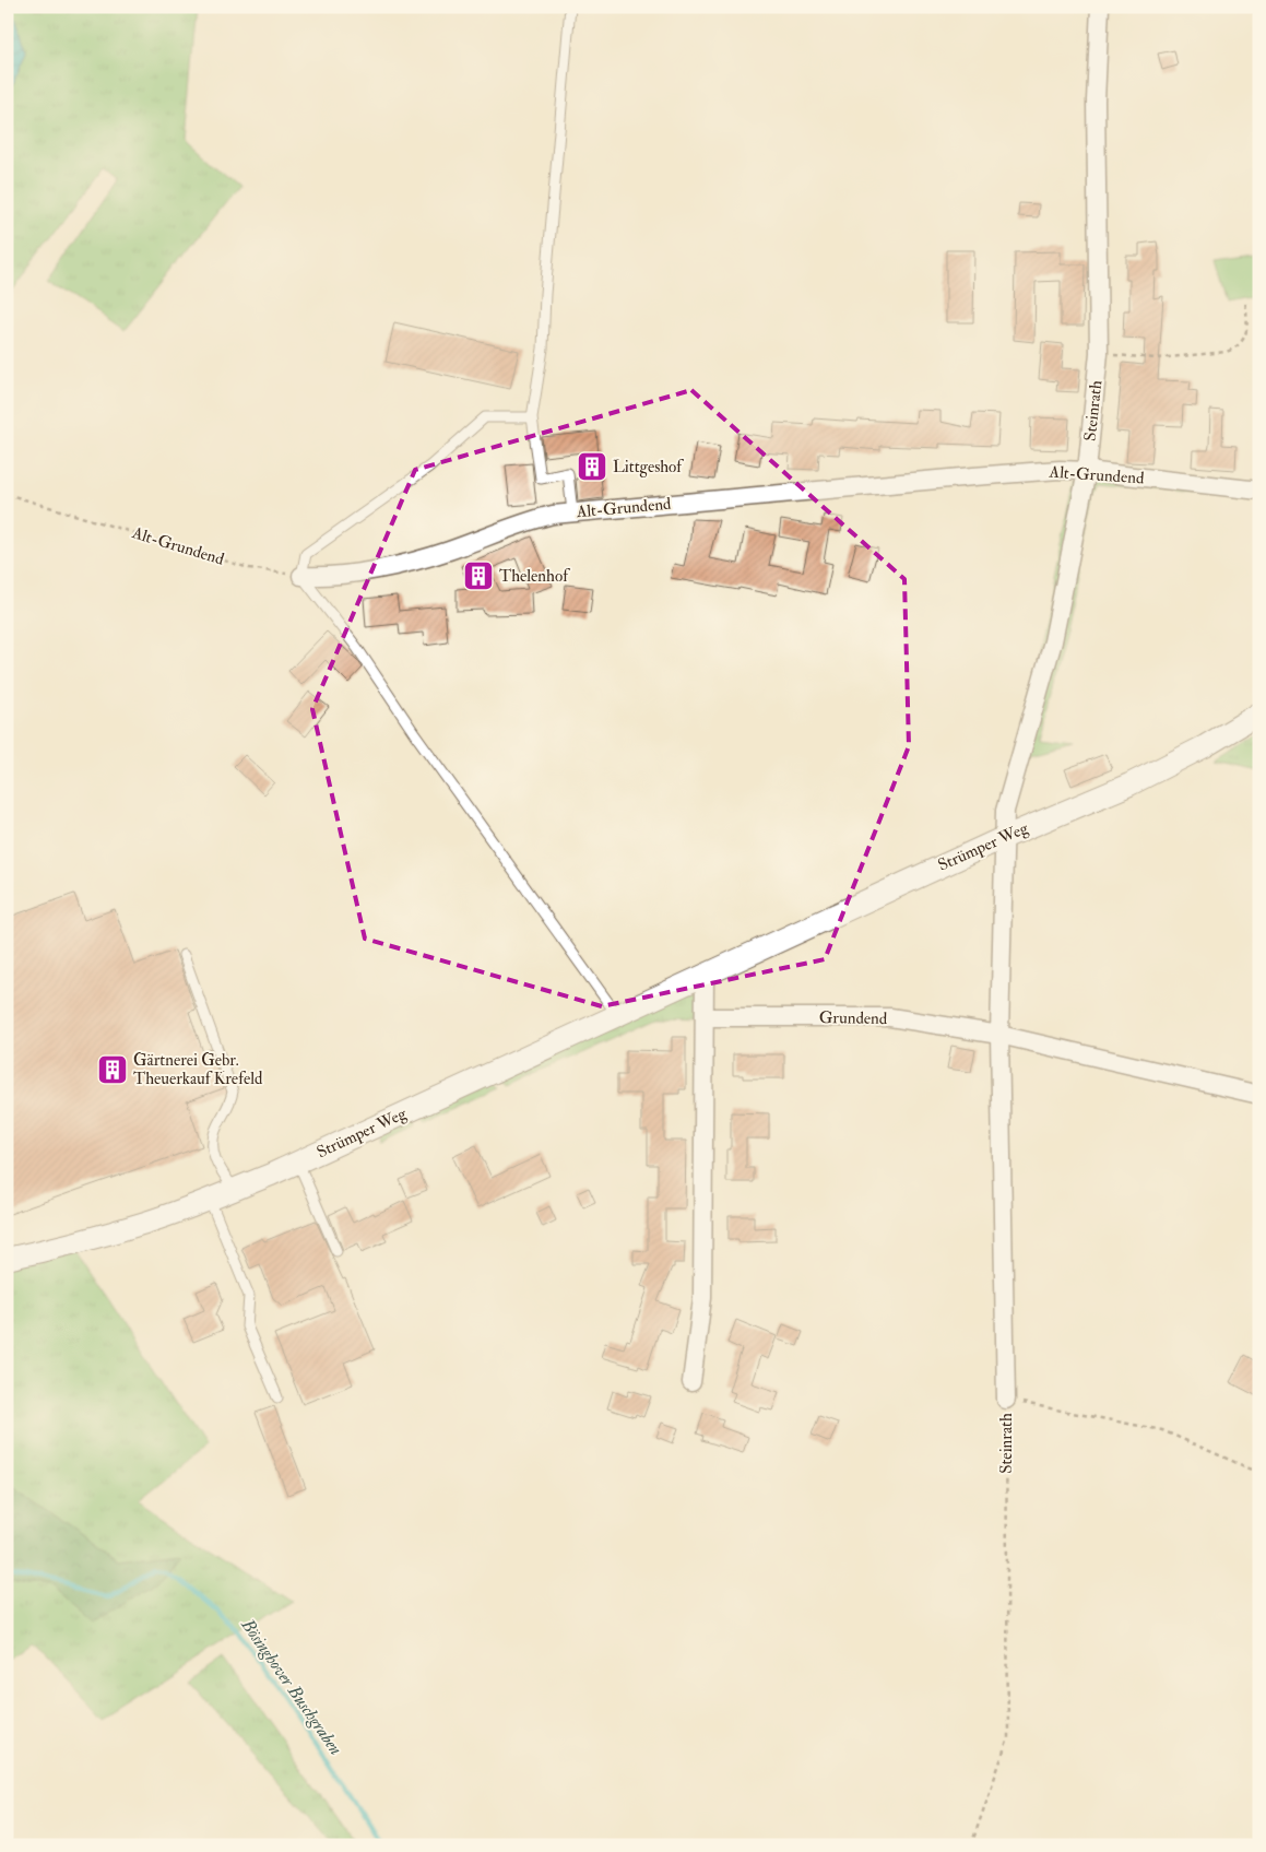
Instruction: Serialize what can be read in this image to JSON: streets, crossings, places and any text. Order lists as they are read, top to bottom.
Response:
{
  "streets": {
    "street": [
      "Steinrath",
      "Alt-Grundend",
      "Strümper Weg",
      "Grundend"
    ]
  },
  "crossings": [
    ["Steinrath", "Alt-Grundend"],
    ["Steinrath", "Strümper Weg"],
    ["Steinrath", "Grundend"]
  ],
  "water": ["Bösinghover Buschgraben"],
  "places": {
    "building": ["Littgeshof", "Thelenhof", "Gärtnerei Gebr. Theuerkauf Krefeld"]
  }
}
